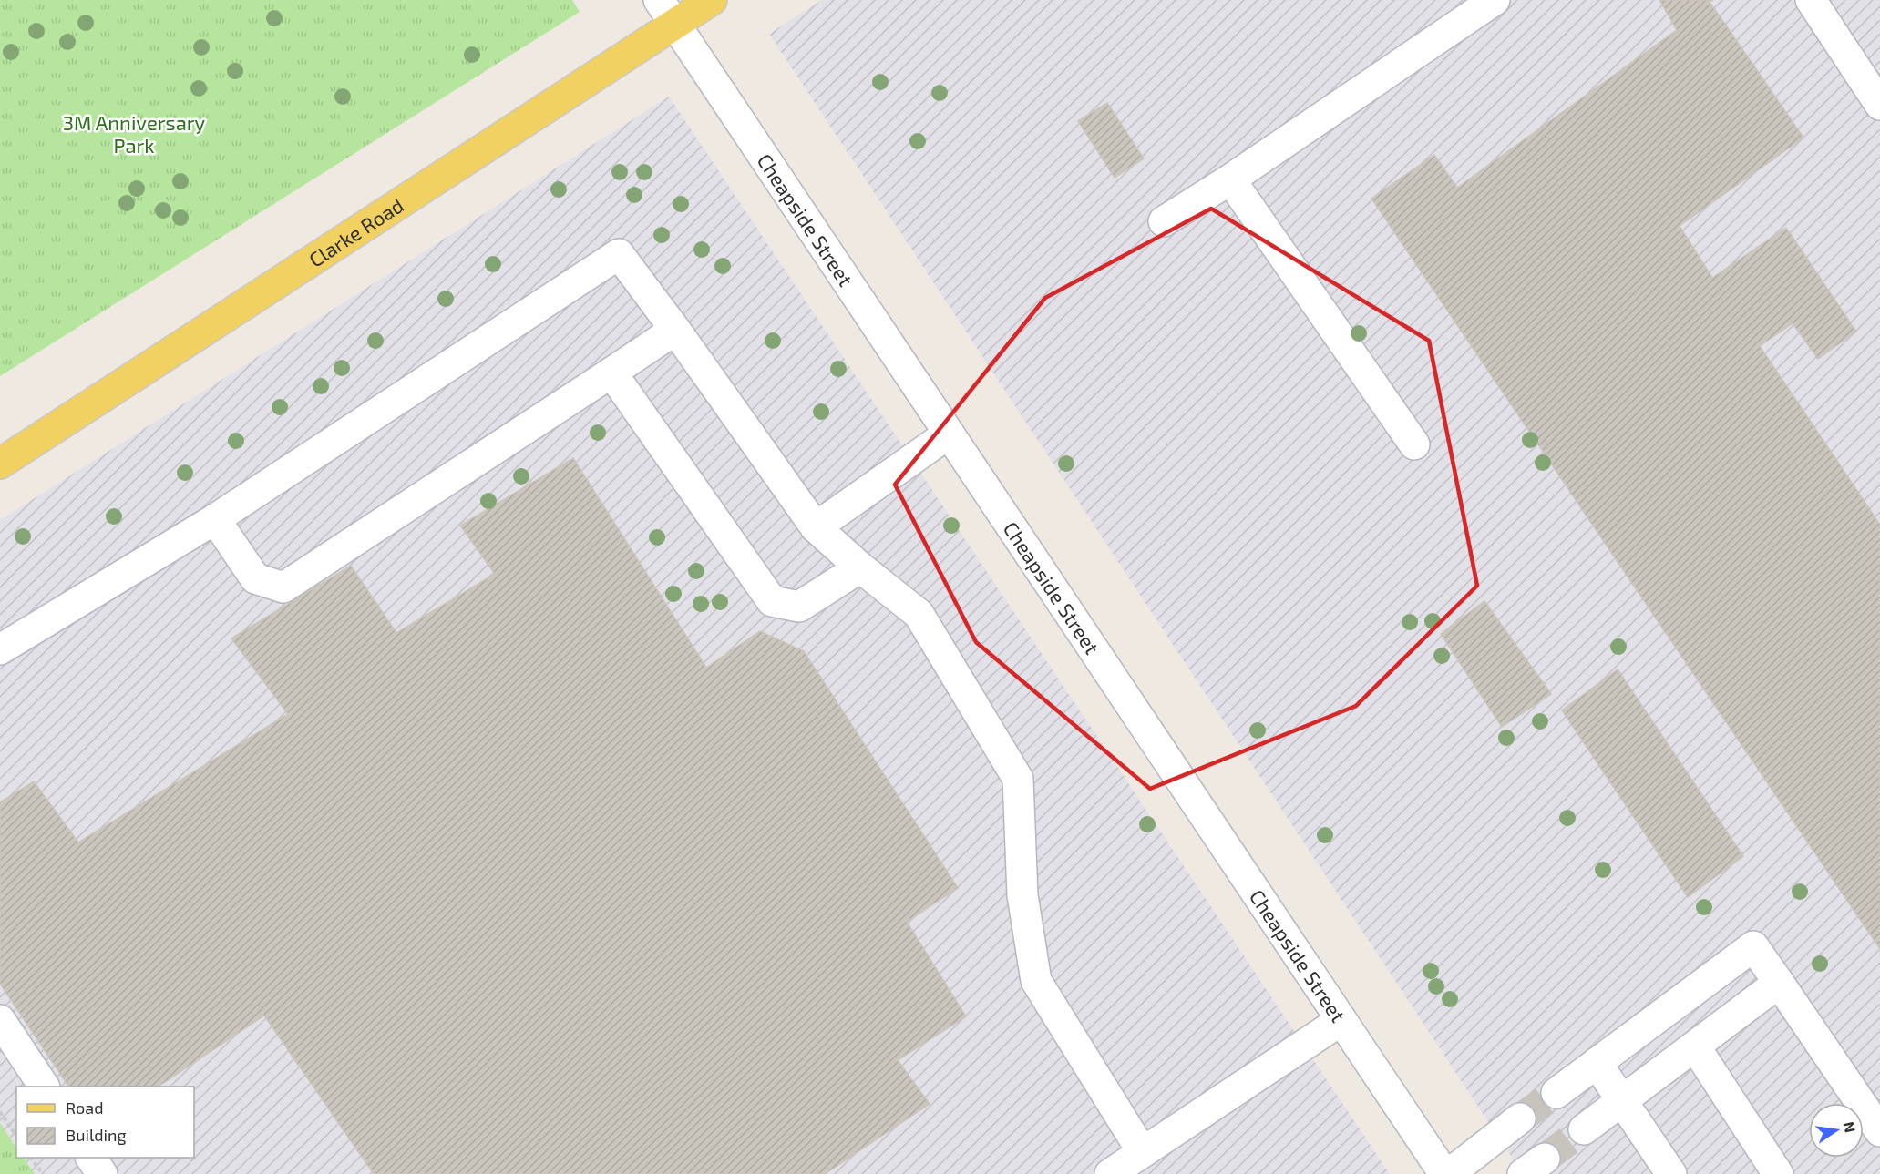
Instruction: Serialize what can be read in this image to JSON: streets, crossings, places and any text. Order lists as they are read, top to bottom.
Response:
{
  "streets": {
    "main road": ["Clarke Road"],
    "street": ["Cheapside Street"]
  },
  "crossings": [
    ["Cheapside Street", "Clarke Road"]
  ],
  "parks": ["3M Anniversary Park"],
  "legend": ["Road", "Building"],
  "north": "right"
}
